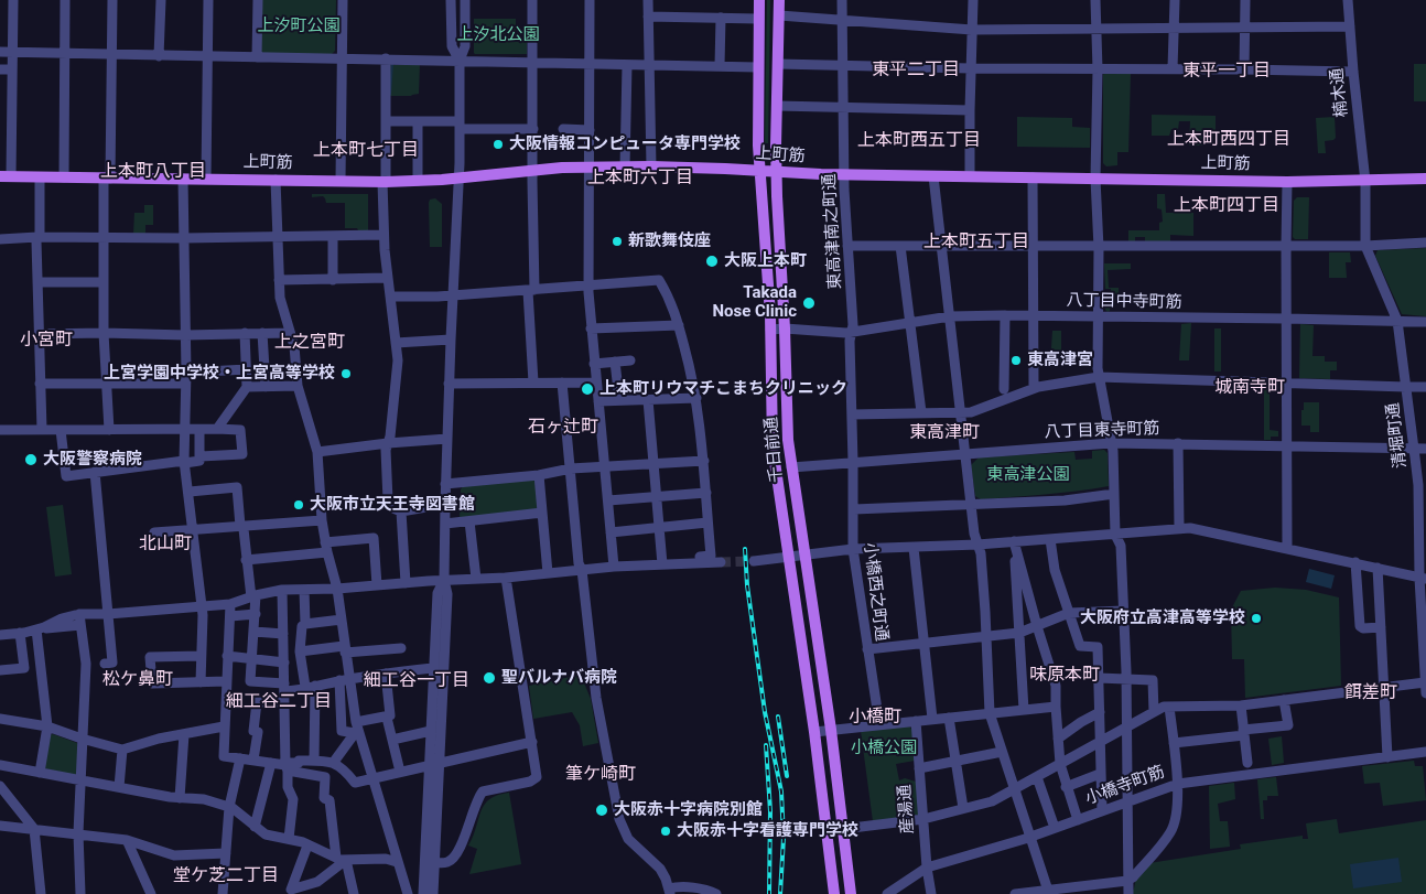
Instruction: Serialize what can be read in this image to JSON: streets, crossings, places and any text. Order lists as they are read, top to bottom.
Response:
{
  "streets": {
    "main road": ["上町筋", "千日前通"],
    "street": [
      "楠木通",
      "東高津南之町通",
      "八丁目中寺町筋",
      "八丁目東寺町筋",
      "清堀町通",
      "小橋西之町通",
      "小橋寺町筋",
      "産湯通"
    ]
  },
  "crossings": [
    ["楠木通", "上町筋"],
    ["楠木通", "清堀町通"],
    ["上町筋", "東高津南之町通"],
    ["上町筋", "清堀町通"],
    ["上町筋", "千日前通"],
    ["東高津南之町通", "八丁目中寺町筋"],
    ["東高津南之町通", "八丁目東寺町筋"],
    ["東高津南之町通", "小橋西之町通"],
    ["八丁目中寺町筋", "清堀町通"],
    ["八丁目中寺町筋", "千日前通"],
    ["八丁目東寺町筋", "清堀町通"],
    ["八丁目東寺町筋", "千日前通"],
    ["八丁目東寺町筋", "小橋西之町通"],
    ["小橋寺町筋", "産湯通"]
  ],
  "districts": [
    "東平二丁目",
    "東平一丁目",
    "上本町西四丁目",
    "上本町西五丁目",
    "上本町七丁目",
    "上本町八丁目",
    "上本町六丁目",
    "上本町四丁目",
    "上本町五丁目",
    "小宮町",
    "上之宮町",
    "城南寺町",
    "石ヶ辻町",
    "東高津町",
    "北山町",
    "味原本町",
    "松ケ鼻町",
    "細工谷一丁目",
    "餌差町",
    "細工谷二丁目",
    "小橋町",
    "筆ケ崎町",
    "堂ケ芝二丁目"
  ],
  "parks": [
    "上汐町公園",
    "上汐北公園",
    "東高津公園",
    "小橋公園"
  ],
  "places": [
    "大阪情報コンピュータ専門学校",
    "新歌舞伎座",
    "大阪上本町",
    "Takada Nose Clinic",
    "東高津宮",
    "上宮学園中学校・上宮高等学校",
    "上本町リウマチこまちクリニック",
    "大阪警察病院",
    "大阪市立天王寺図書館",
    "大阪府立高津高等学校",
    "聖バルナバ病院",
    "大阪赤十字病院別館",
    "大阪赤十字看護専門学校"
  ]
}
